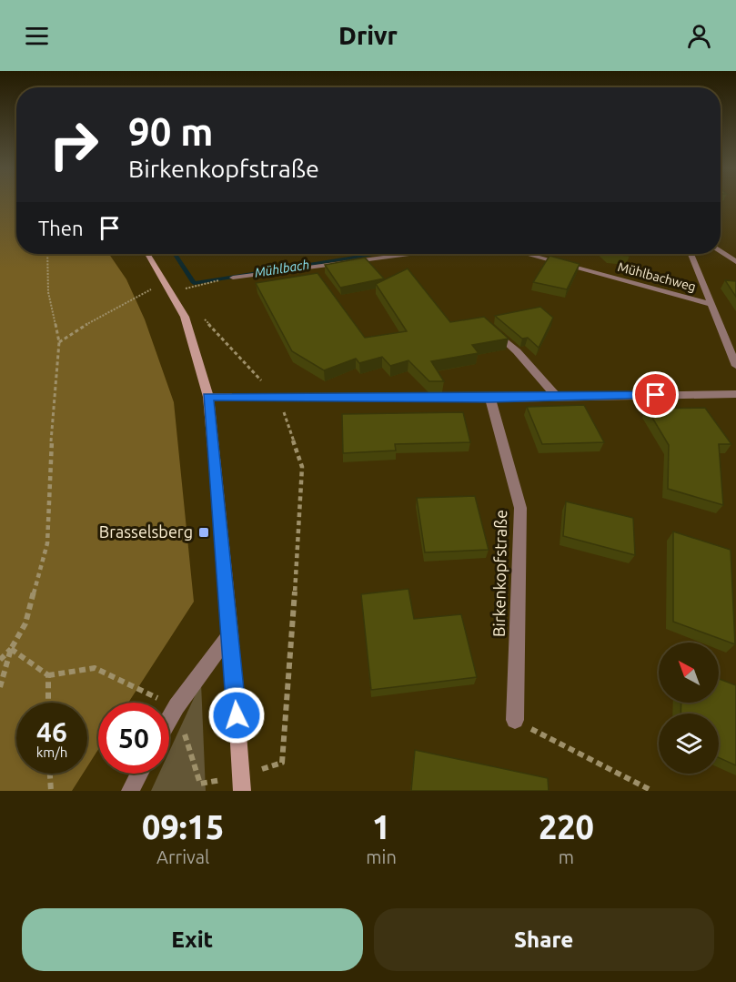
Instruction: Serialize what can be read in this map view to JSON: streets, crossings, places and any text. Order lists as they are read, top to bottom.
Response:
{
  "streets": {
    "street": ["Mühlbachweg", "Birkenkopfstraße"]
  },
  "water": ["Mühlbach"],
  "places": {
    "transit": ["Brasselsberg"]
  },
  "north": "top left",
  "page": {
    "header": "Drivr",
    "turn": ["90 m", "Birkenkopfstraße"],
    "then": "Then",
    "speed": "46 km/h",
    "limit": "50",
    "eta": [
      "09:15",
      "Arrival",
      "1",
      "min",
      "220",
      "m"
    ],
    "buttons": ["Exit", "Share"]
  }
}
